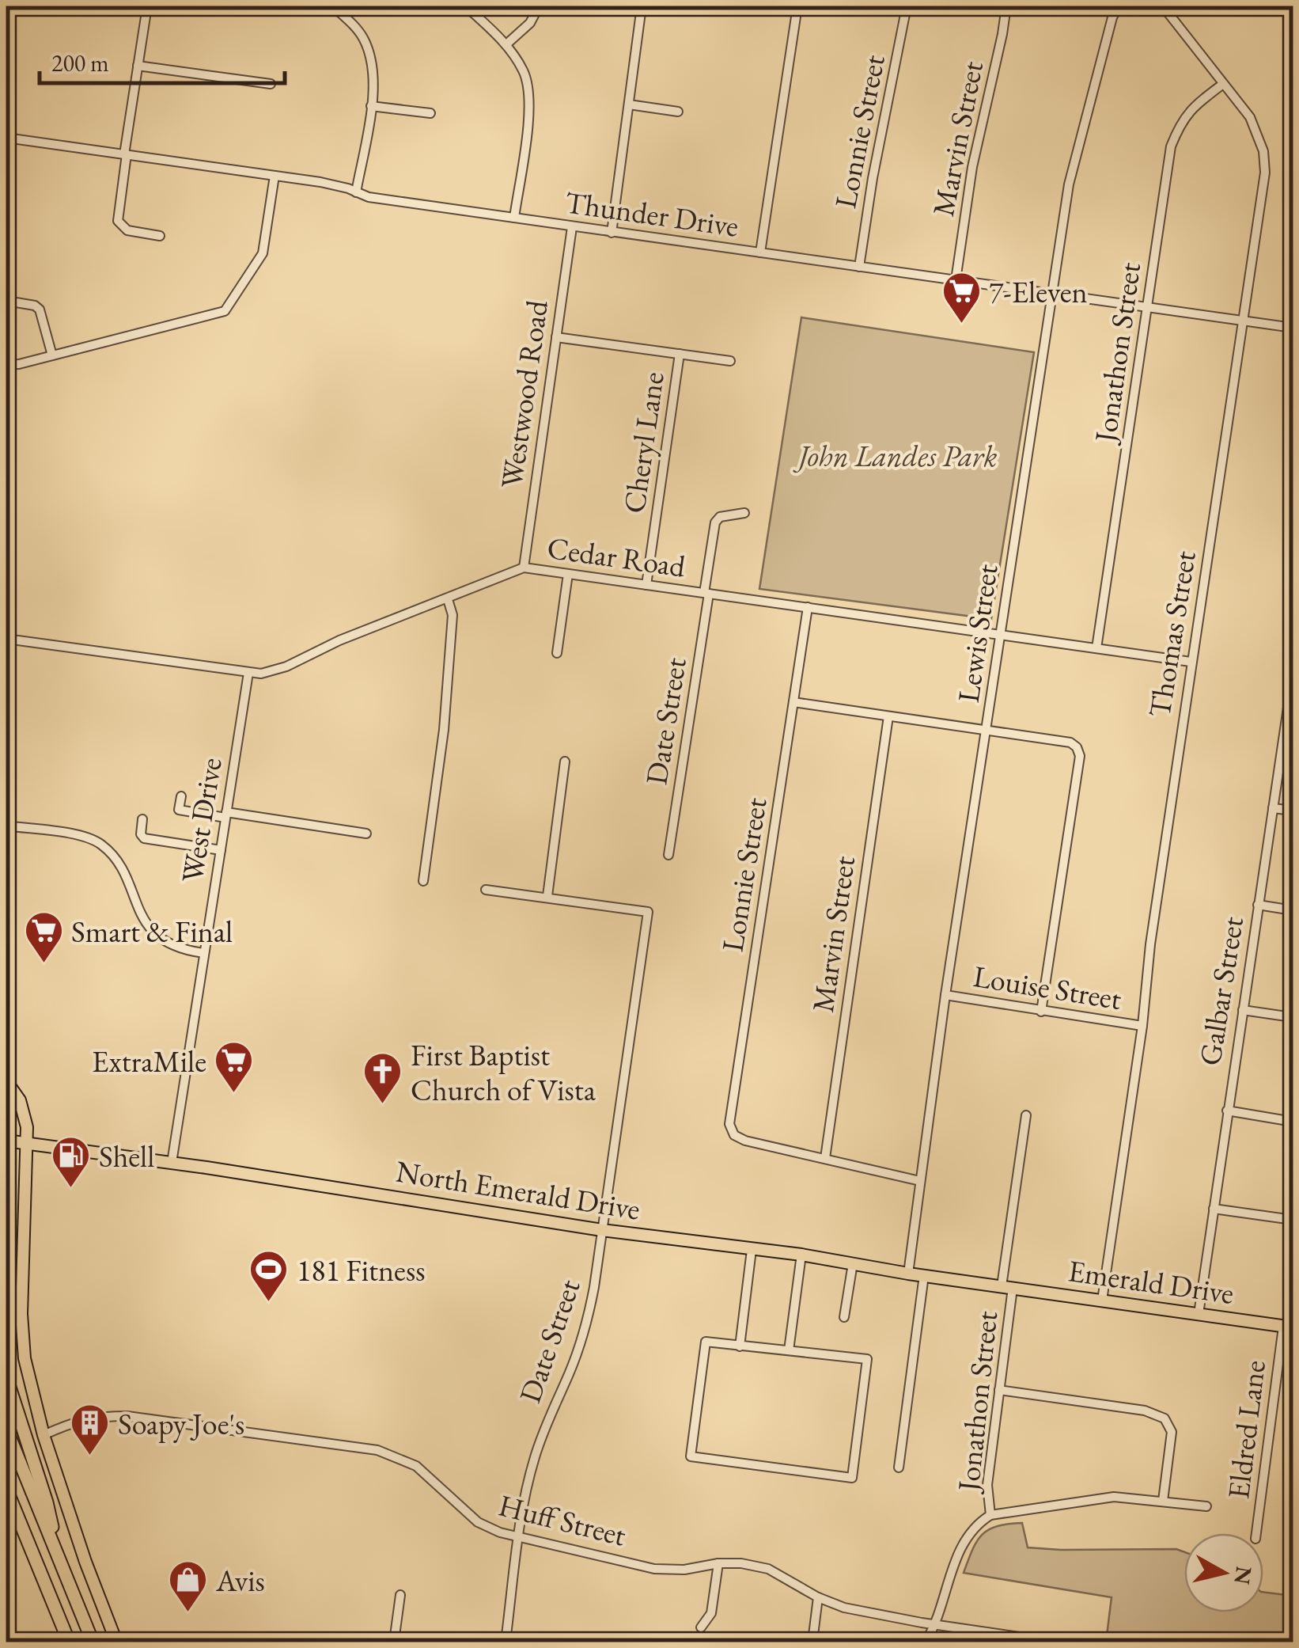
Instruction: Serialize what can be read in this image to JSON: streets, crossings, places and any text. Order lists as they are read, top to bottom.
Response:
{
  "streets": {
    "main road": ["North Emerald Drive", "Emerald Drive"],
    "street": [
      "Lonnie Street",
      "Marvin Street",
      "Thunder Drive",
      "Jonathon Street",
      "Westwood Road",
      "Cheryl Lane",
      "Cedar Road",
      "Lewis Street",
      "Thomas Street",
      "Date Street",
      "West Drive",
      "Louise Street",
      "Galbar Street",
      "Eldred Lane",
      "Huff Street"
    ]
  },
  "crossings": [
    ["Lonnie Street", "Marvin Street"],
    ["Lonnie Street", "Thunder Drive"],
    ["Lonnie Street", "Cedar Road"],
    ["Marvin Street", "Thunder Drive"],
    ["Thunder Drive", "Jonathon Street"],
    ["Thunder Drive", "Westwood Road"],
    ["Thunder Drive", "Lewis Street"],
    ["Thunder Drive", "Thomas Street"],
    ["Jonathon Street", "Cedar Road"],
    ["Jonathon Street", "Thomas Street"],
    ["Jonathon Street", "North Emerald Drive"],
    ["Jonathon Street", "Emerald Drive"],
    ["Jonathon Street", "Huff Street"],
    ["Westwood Road", "Cedar Road"],
    ["Cheryl Lane", "Cedar Road"],
    ["Cedar Road", "Lewis Street"],
    ["Cedar Road", "Thomas Street"],
    ["Cedar Road", "Date Street"],
    ["Cedar Road", "West Drive"],
    ["Lewis Street", "Louise Street"],
    ["Lewis Street", "North Emerald Drive"],
    ["Thomas Street", "Louise Street"],
    ["Thomas Street", "Emerald Drive"],
    ["Date Street", "North Emerald Drive"],
    ["Date Street", "Huff Street"],
    ["West Drive", "North Emerald Drive"],
    ["Galbar Street", "Emerald Drive"],
    ["North Emerald Drive", "Emerald Drive"],
    ["Emerald Drive", "Eldred Lane"]
  ],
  "parks": ["John Landes Park"],
  "places": {
    "supermarket": ["7-Eleven", "Smart & Final", "ExtraMile"],
    "church": ["First Baptist Church of Vista"],
    "fuel station": ["Shell"],
    "sports": ["181 Fitness"],
    "building": ["Soapy Joe's"],
    "shop": ["Avis"]
  },
  "scale_bar": "200 m",
  "north": "right"
}
